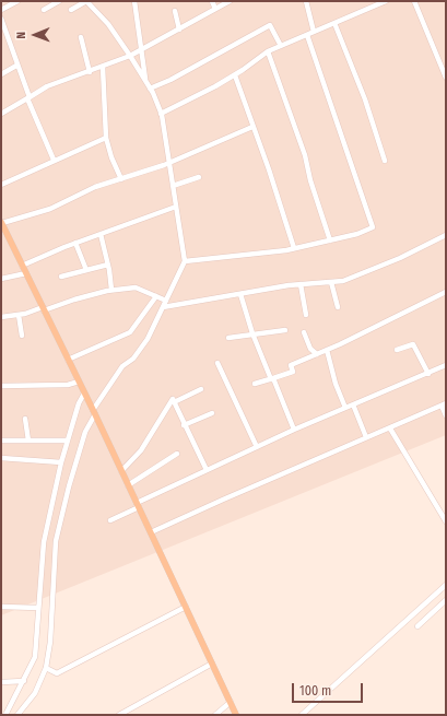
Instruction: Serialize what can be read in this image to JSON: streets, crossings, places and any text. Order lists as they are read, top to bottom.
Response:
{
  "scale_bar": "100 m",
  "north": "left"
}
